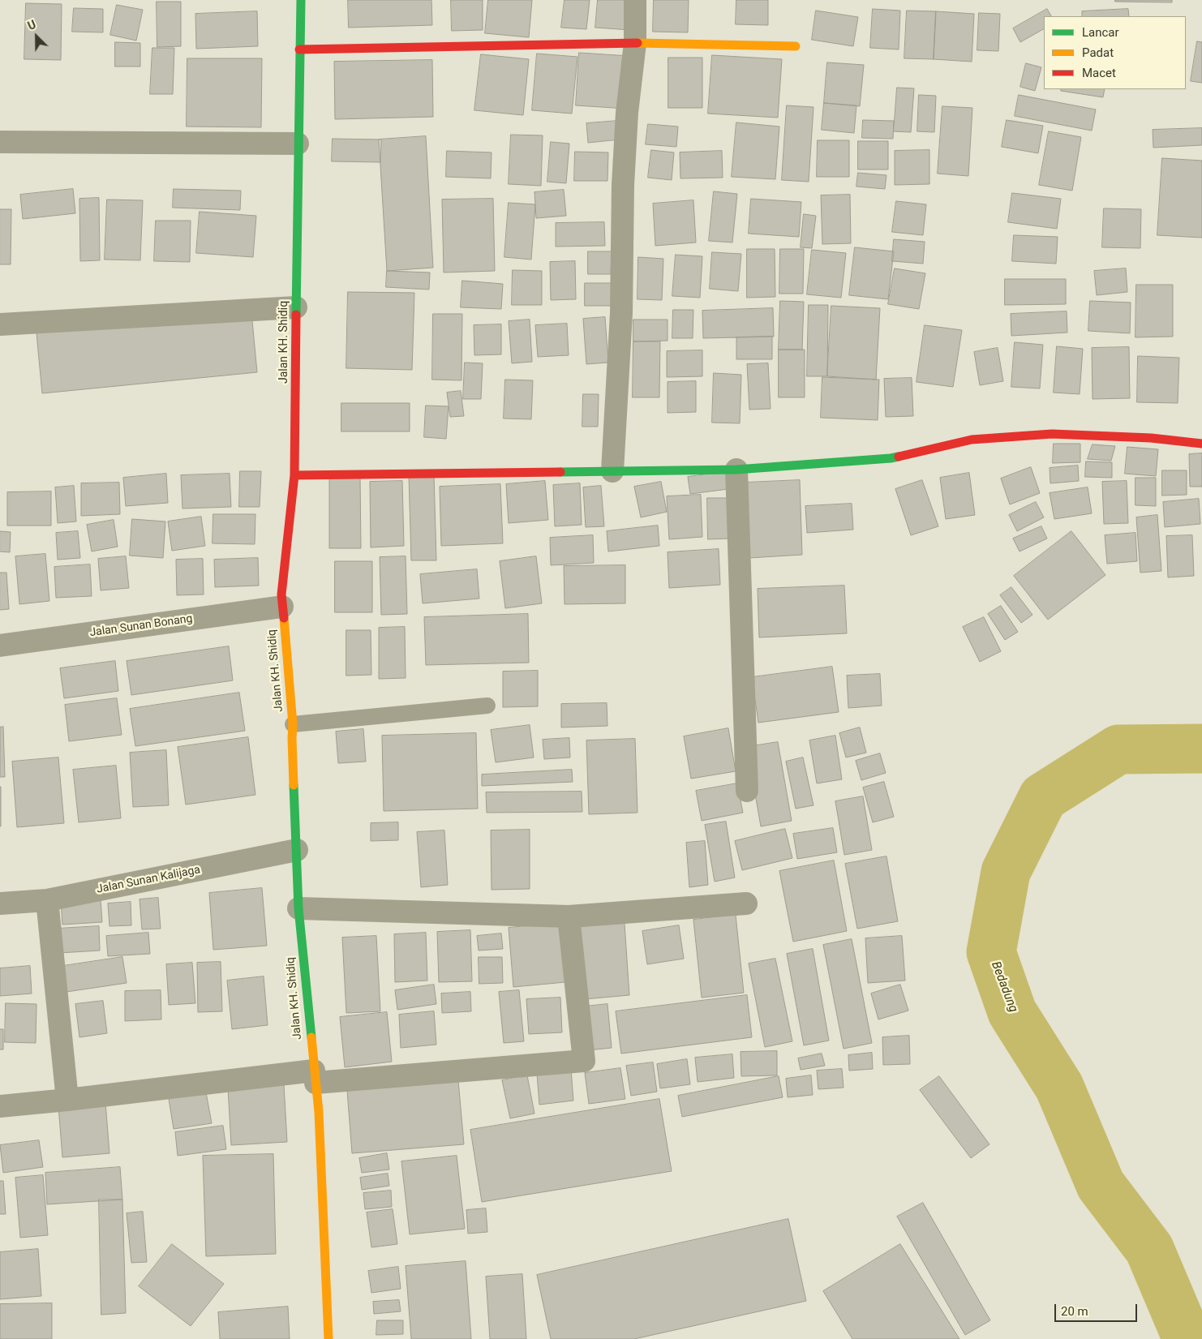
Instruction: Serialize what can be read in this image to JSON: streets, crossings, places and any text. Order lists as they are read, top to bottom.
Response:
{
  "streets": {
    "street": ["Jalan KH. Shidiq", "Jalan Sunan Bonang", "Jalan Sunan Kalijaga"]
  },
  "crossings": [
    ["Jalan KH. Shidiq", "Jalan Sunan Bonang"],
    ["Jalan KH. Shidiq", "Jalan Sunan Kalijaga"]
  ],
  "water": ["Bedadung"],
  "legend": ["Lancar", "Padat", "Macet"],
  "scale_bar": "20 m",
  "north": "top left"
}
